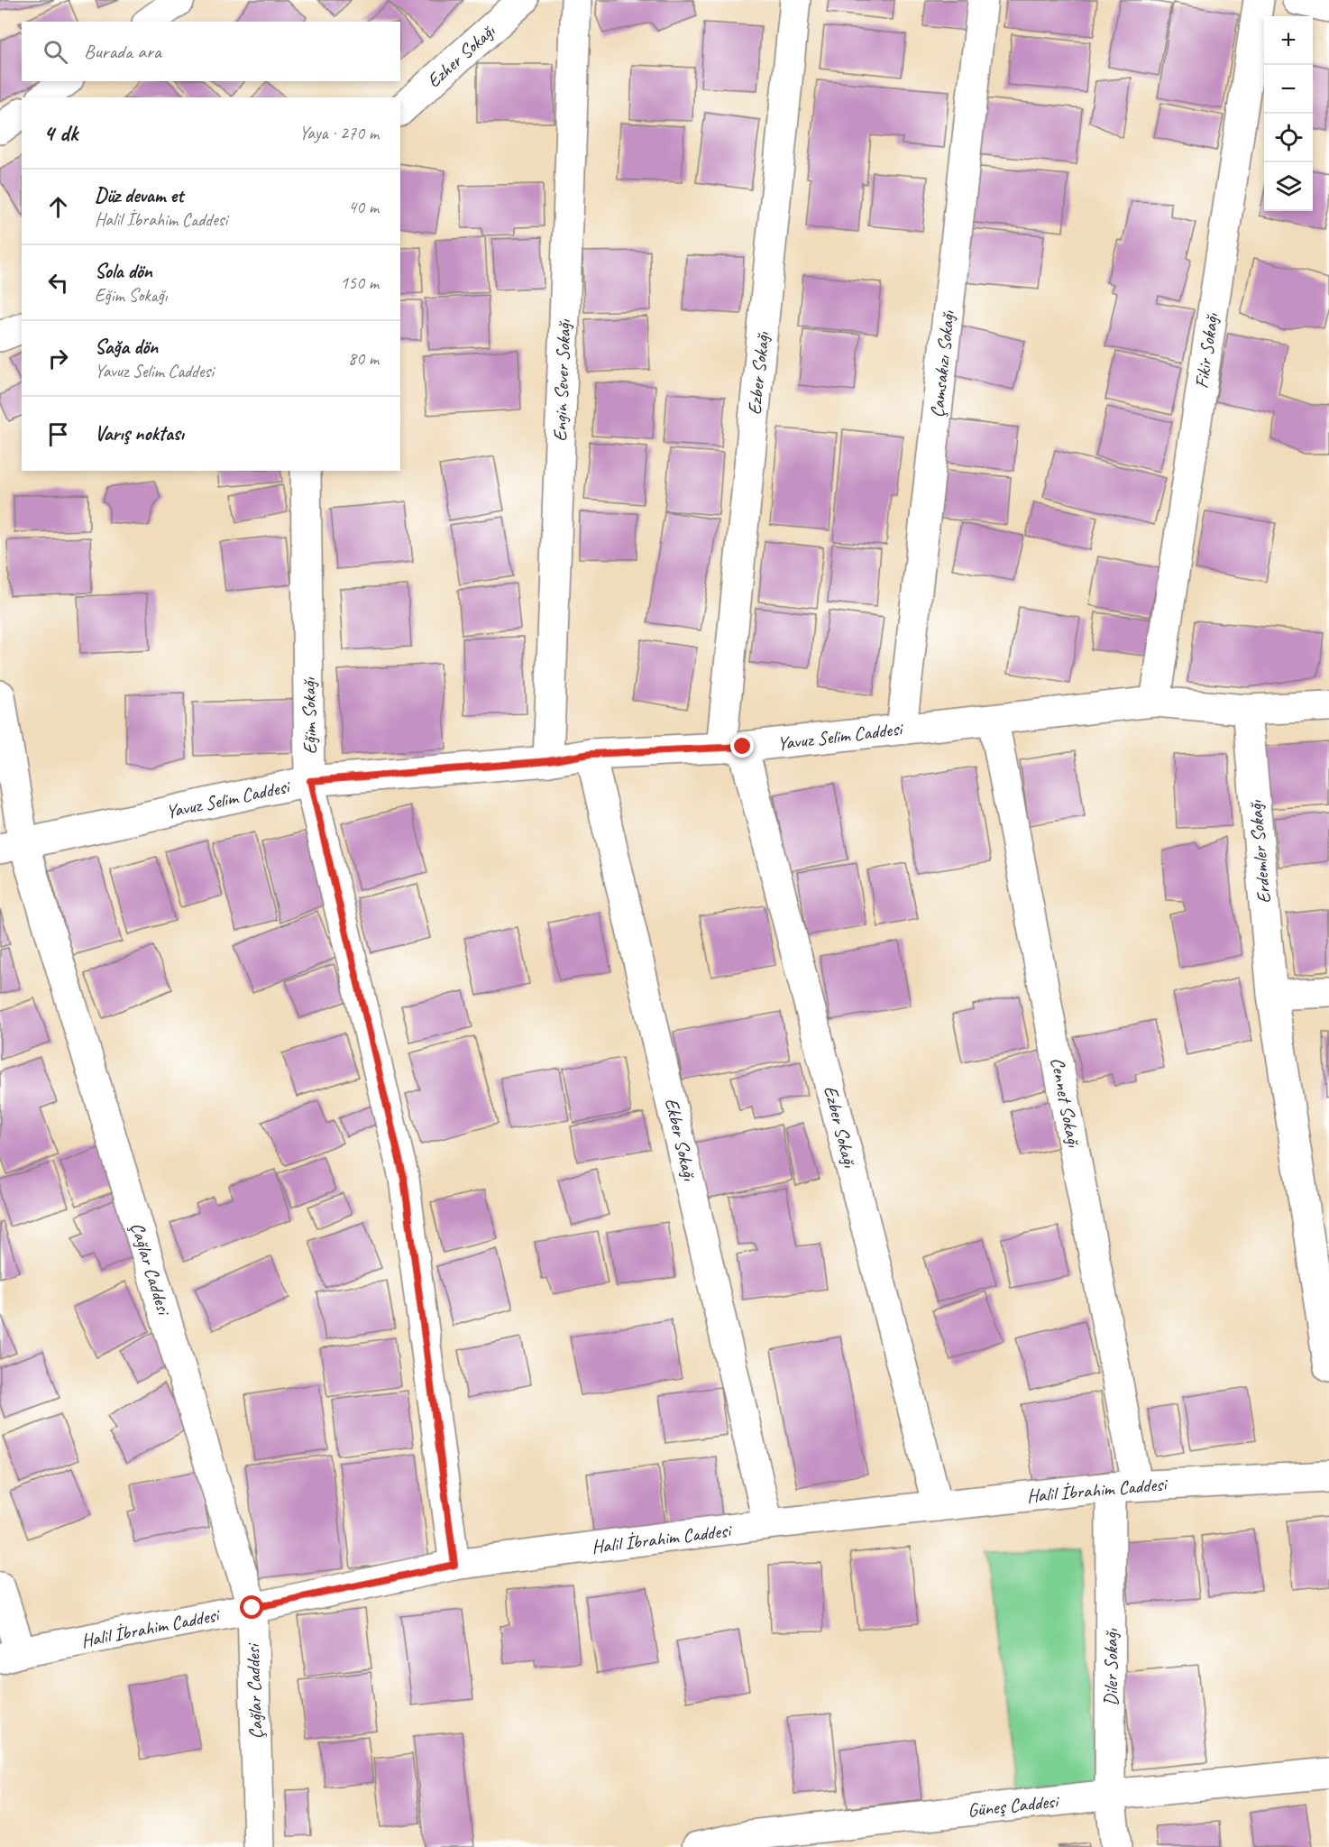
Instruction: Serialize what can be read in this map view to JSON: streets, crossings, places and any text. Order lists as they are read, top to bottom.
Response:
{
  "streets": {
    "street": [
      "Ezher Sokağı",
      "Fikir Sokağı",
      "Çamsakızı Sokağı",
      "Ezber Sokağı",
      "Engin Sever Sokağı",
      "Eğim Sokağı",
      "Yavuz Selim Caddesi",
      "Erdemler Sokağı",
      "Cennet Sokağı",
      "Ekber Sokağı",
      "Çağlar Caddesi",
      "Halil İbrahim Caddesi",
      "Diler Sokağı",
      "Güneş Caddesi"
    ]
  },
  "crossings": [
    ["Fikir Sokağı", "Yavuz Selim Caddesi"],
    ["Çamsakızı Sokağı", "Yavuz Selim Caddesi"],
    ["Ezber Sokağı", "Yavuz Selim Caddesi"],
    ["Ezber Sokağı", "Halil İbrahim Caddesi"],
    ["Engin Sever Sokağı", "Yavuz Selim Caddesi"],
    ["Eğim Sokağı", "Yavuz Selim Caddesi"],
    ["Eğim Sokağı", "Halil İbrahim Caddesi"],
    ["Yavuz Selim Caddesi", "Erdemler Sokağı"],
    ["Yavuz Selim Caddesi", "Cennet Sokağı"],
    ["Yavuz Selim Caddesi", "Ekber Sokağı"],
    ["Yavuz Selim Caddesi", "Çağlar Caddesi"],
    ["Cennet Sokağı", "Halil İbrahim Caddesi"],
    ["Cennet Sokağı", "Diler Sokağı"],
    ["Ekber Sokağı", "Halil İbrahim Caddesi"],
    ["Çağlar Caddesi", "Halil İbrahim Caddesi"],
    ["Halil İbrahim Caddesi", "Diler Sokağı"],
    ["Diler Sokağı", "Güneş Caddesi"]
  ],
  "page": {
    "map_buttons": ["+", "−"],
    "search": "Burada ara",
    "heading": ["4 dk", "Yaya · 270 m"],
    "list": [
      ["Düz devam et", "Halil İbrahim Caddesi", "40 m"],
      ["Sola dön", "Eğim Sokağı", "150 m"],
      ["Sağa dön", "Yavuz Selim Caddesi", "80 m"],
      "Varış noktası"
    ]
  }
}
